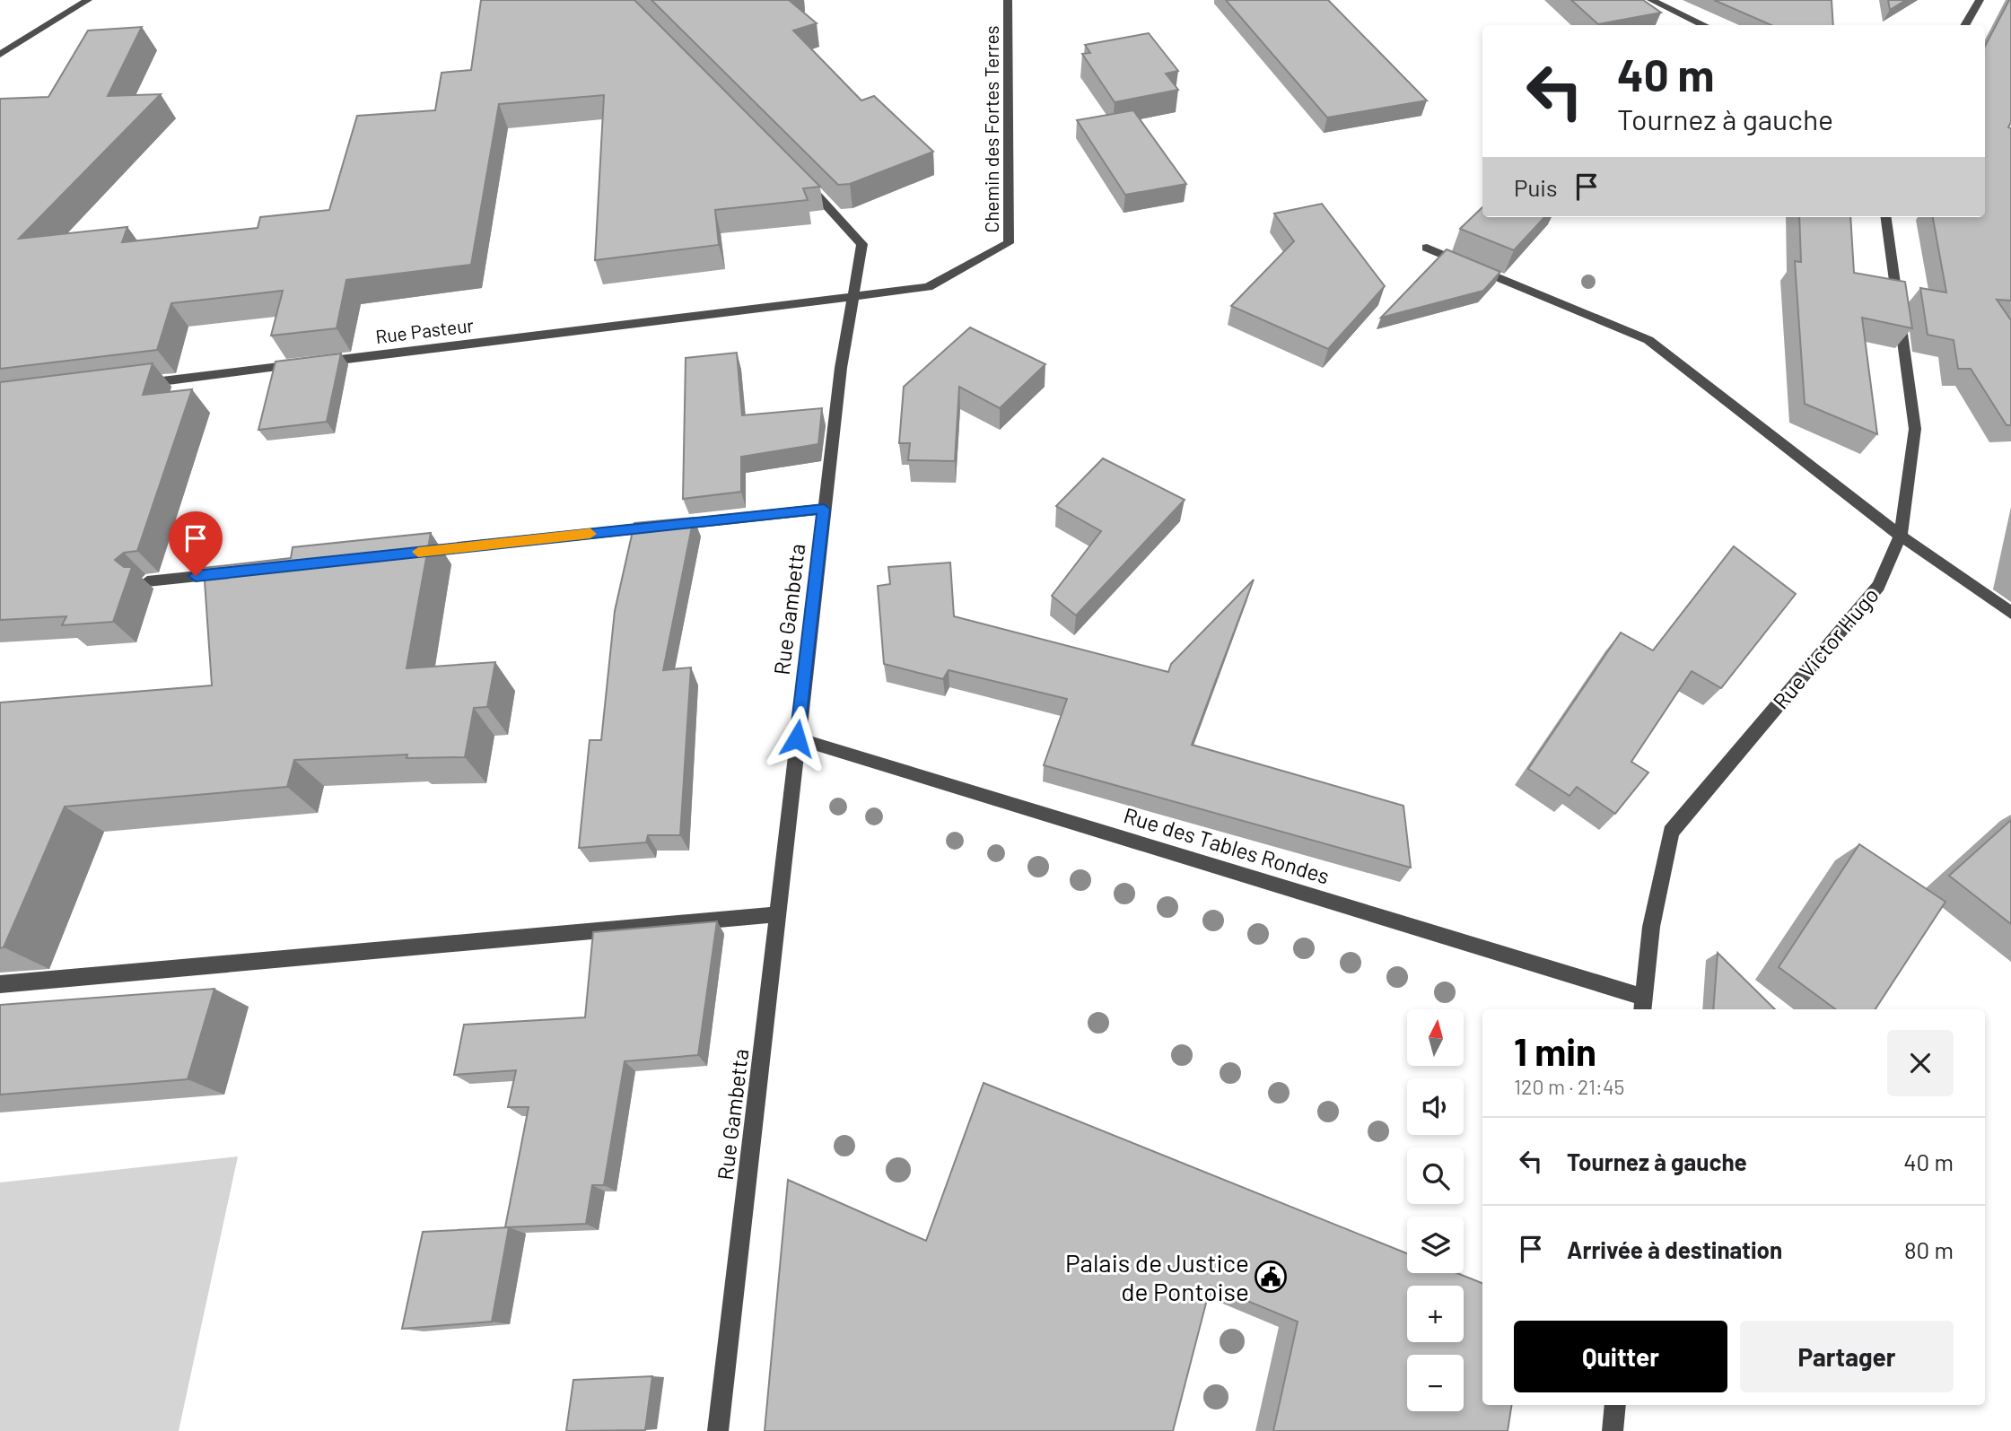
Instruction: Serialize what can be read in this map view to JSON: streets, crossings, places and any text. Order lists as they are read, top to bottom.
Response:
{
  "streets": {
    "street": [
      "Chemin des Fortes Terres",
      "Rue Pasteur",
      "Rue Gambetta",
      "Rue Victor Hugo",
      "Rue des Tables Rondes"
    ]
  },
  "crossings": [
    ["Chemin des Fortes Terres", "Rue Pasteur"],
    ["Chemin des Fortes Terres", "Rue Gambetta"],
    ["Rue Pasteur", "Rue Gambetta"],
    ["Rue Gambetta", "Rue des Tables Rondes"],
    ["Rue Victor Hugo", "Rue des Tables Rondes"]
  ],
  "places": {
    "public building": ["Palais de Justice de Pontoise"]
  },
  "north": "top",
  "page": {
    "turn": ["40 m", "Tournez à gauche"],
    "then": "Puis",
    "map_buttons": ["+", "−"],
    "heading": ["1 min", "120 m · 21:45"],
    "list": [
      {
        "name": "Tournez à gauche",
        "value": "40 m"
      },
      {
        "name": "Arrivée à destination",
        "value": "80 m"
      }
    ],
    "buttons": ["Quitter", "Partager"]
  }
}
